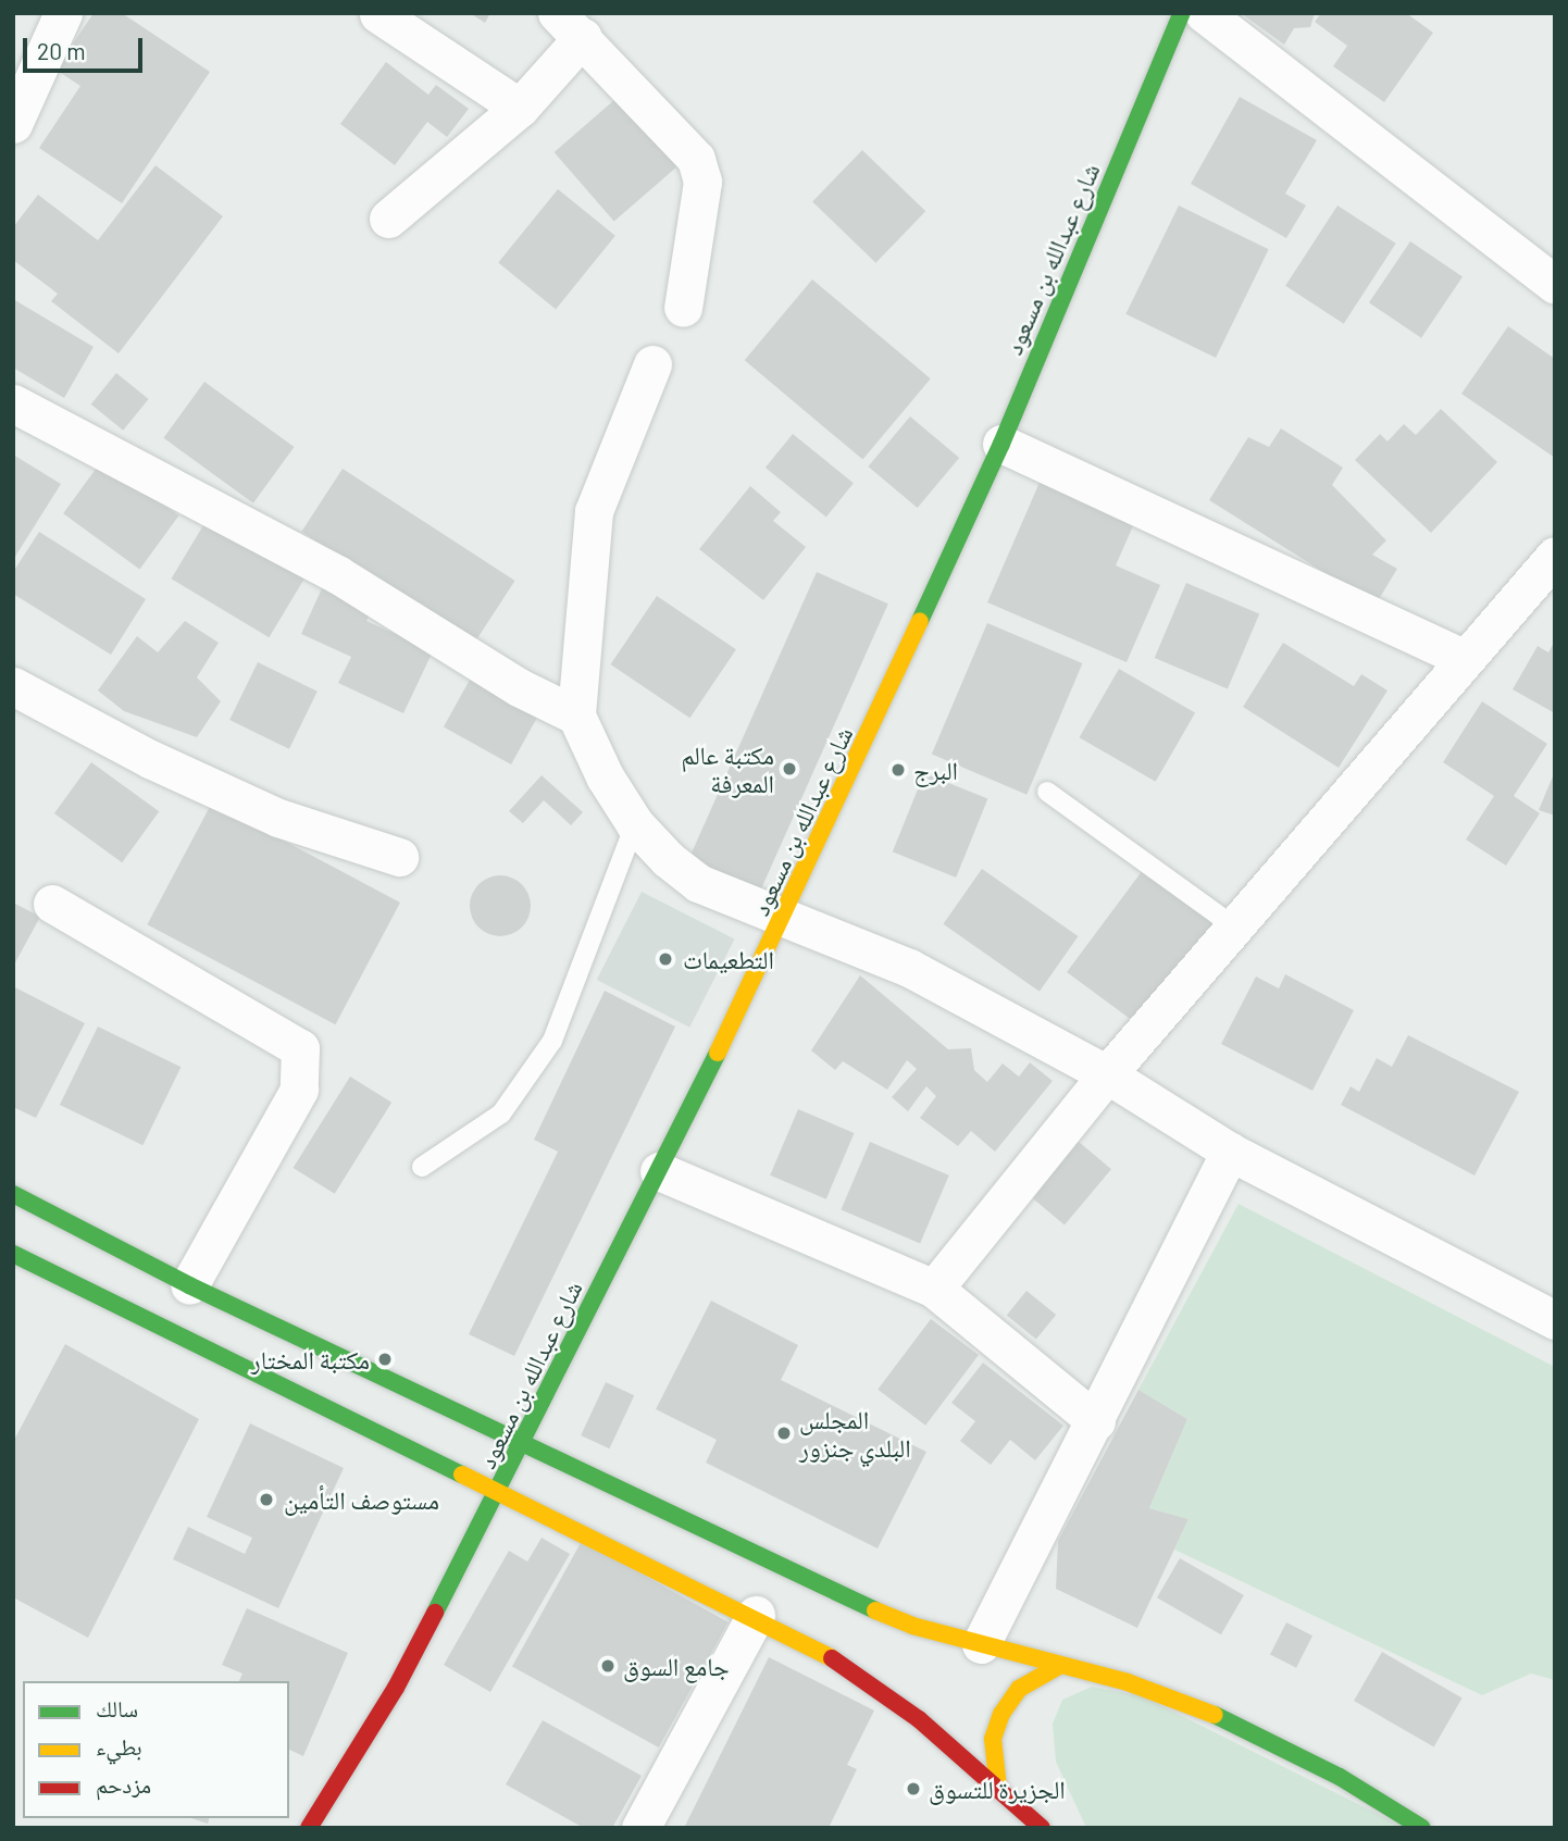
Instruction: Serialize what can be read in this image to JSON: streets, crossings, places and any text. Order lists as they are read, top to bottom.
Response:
{
  "streets": {
    "main road": ["شارع عبدالله بن مسعود"]
  },
  "places": [
    "مكتبة عالم المعرفة",
    "البرج",
    "التطعيمات",
    "مكتبة المختار",
    "المجلس البلدي جنزور",
    "مستوصف التأمين",
    "جامع السوق",
    "الجزيرة للتسوق"
  ],
  "legend": ["سالك", "بطيء", "مزدحم"],
  "scale_bar": "20 m"
}
